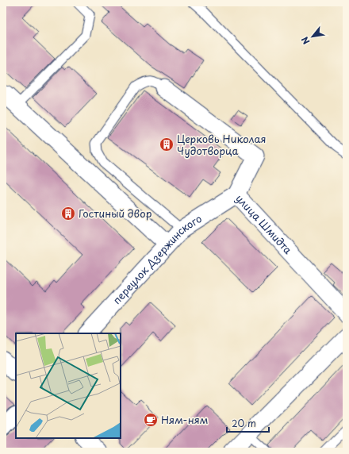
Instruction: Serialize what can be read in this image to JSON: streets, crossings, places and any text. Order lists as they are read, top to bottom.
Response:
{
  "streets": {
    "street": ["улица Шмидта", "переулок Дзержинского"]
  },
  "crossings": [
    ["улица Шмидта", "переулок Дзержинского"]
  ],
  "places": {
    "building": ["Церковь Николая Чудотворца", "Гостиный двор"],
    "cafe": ["Ням-ням"]
  },
  "scale_bar": "20 m",
  "north": "bottom left"
}
